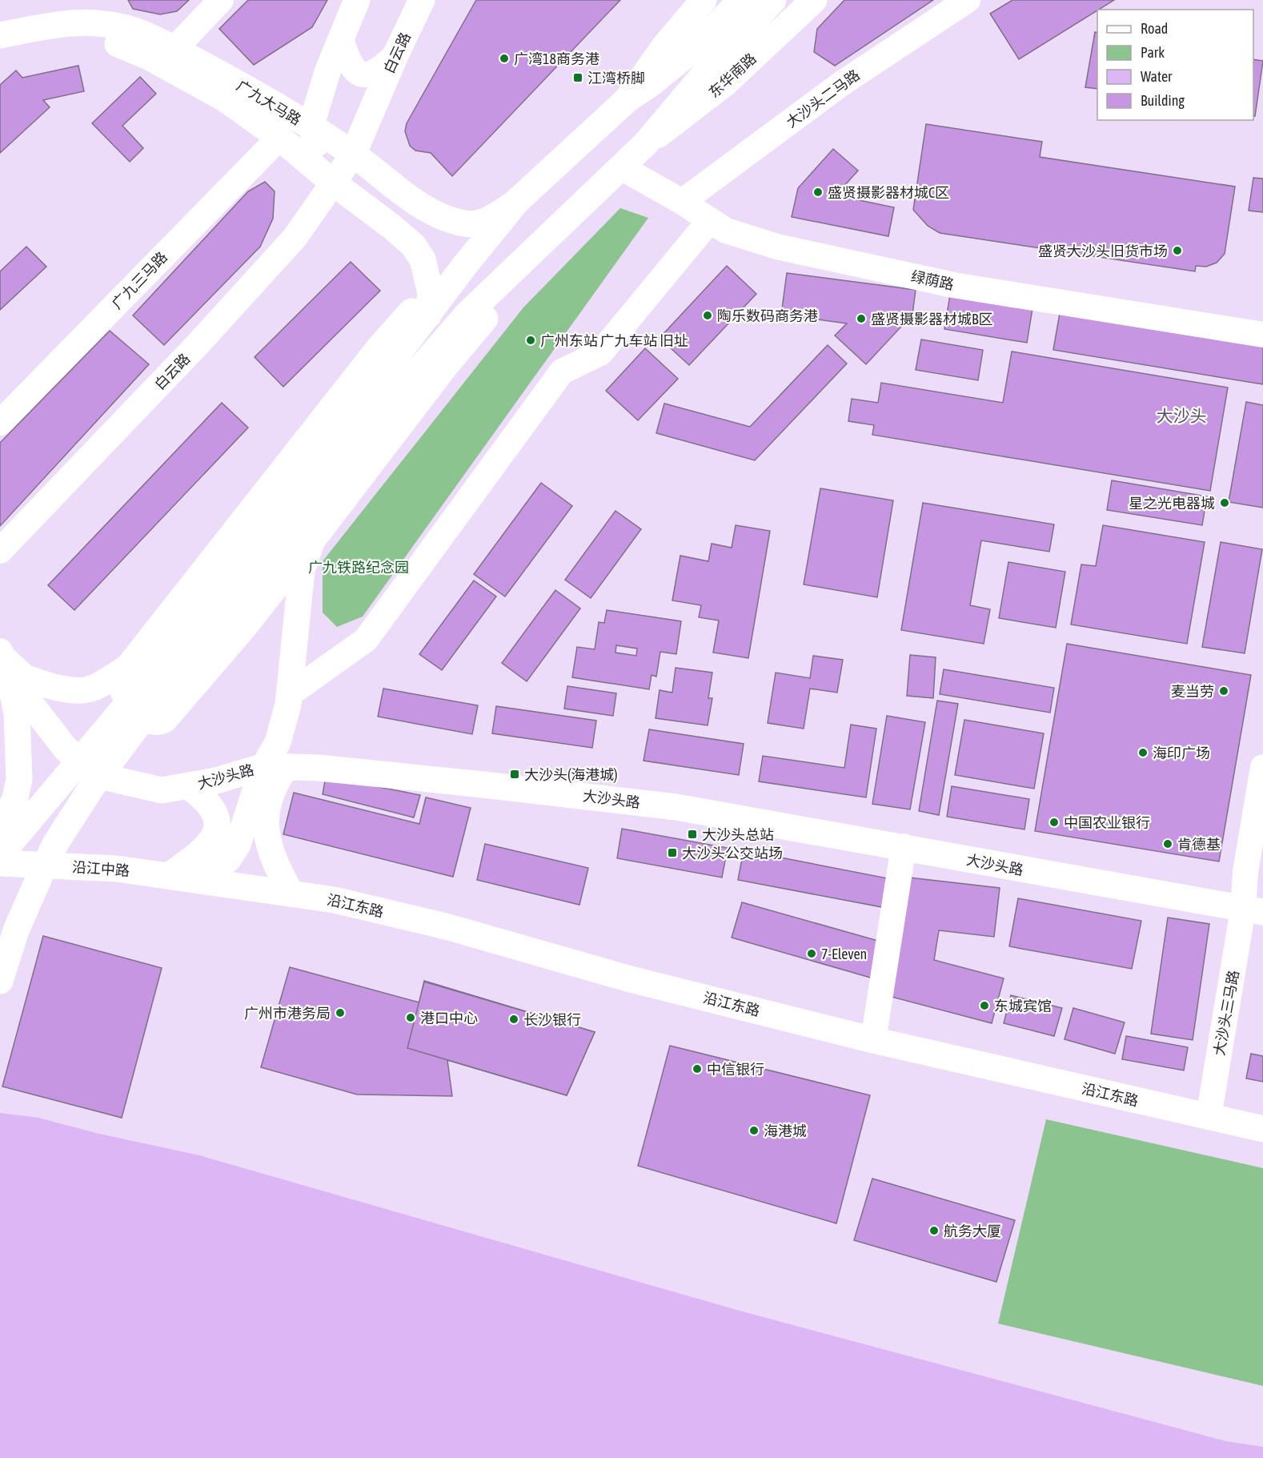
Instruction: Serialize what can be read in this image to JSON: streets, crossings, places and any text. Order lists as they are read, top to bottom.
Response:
{
  "streets": {
    "main road": [
      "白云路",
      "东华南路",
      "广九大马路",
      "大沙头路",
      "沿江中路",
      "沿江东路"
    ],
    "street": [
      "大沙头二马路",
      "广九三马路",
      "绿荫路",
      "大沙头三马路"
    ]
  },
  "crossings": [
    ["白云路", "广九大马路"],
    ["大沙头二马路", "绿荫路"],
    ["广九大马路", "广九三马路"],
    ["大沙头路", "大沙头三马路"],
    ["沿江中路", "沿江东路"],
    ["沿江东路", "大沙头三马路"]
  ],
  "districts": ["大沙头"],
  "parks": ["广九铁路纪念园"],
  "places": {
    "other": [
      "广湾18商务港",
      "盛贤摄影器材城C区",
      "盛贤大沙头旧货市场",
      "陶乐数码商务港",
      "盛贤摄影器材城B区",
      "广州东站 广九车站 旧址",
      "星之光电器城",
      "麦当劳",
      "海印广场",
      "中国农业银行",
      "肯德基",
      "7-Eleven",
      "东城宾馆",
      "广州市港务局",
      "港口中心",
      "长沙银行",
      "中信银行",
      "海港城",
      "航务大厦"
    ],
    "transit": [
      "江湾桥脚",
      "大沙头(海港城)",
      "大沙头总站",
      "大沙头公交站场"
    ]
  },
  "legend": [
    "Road",
    "Park",
    "Water",
    "Building"
  ]
}
